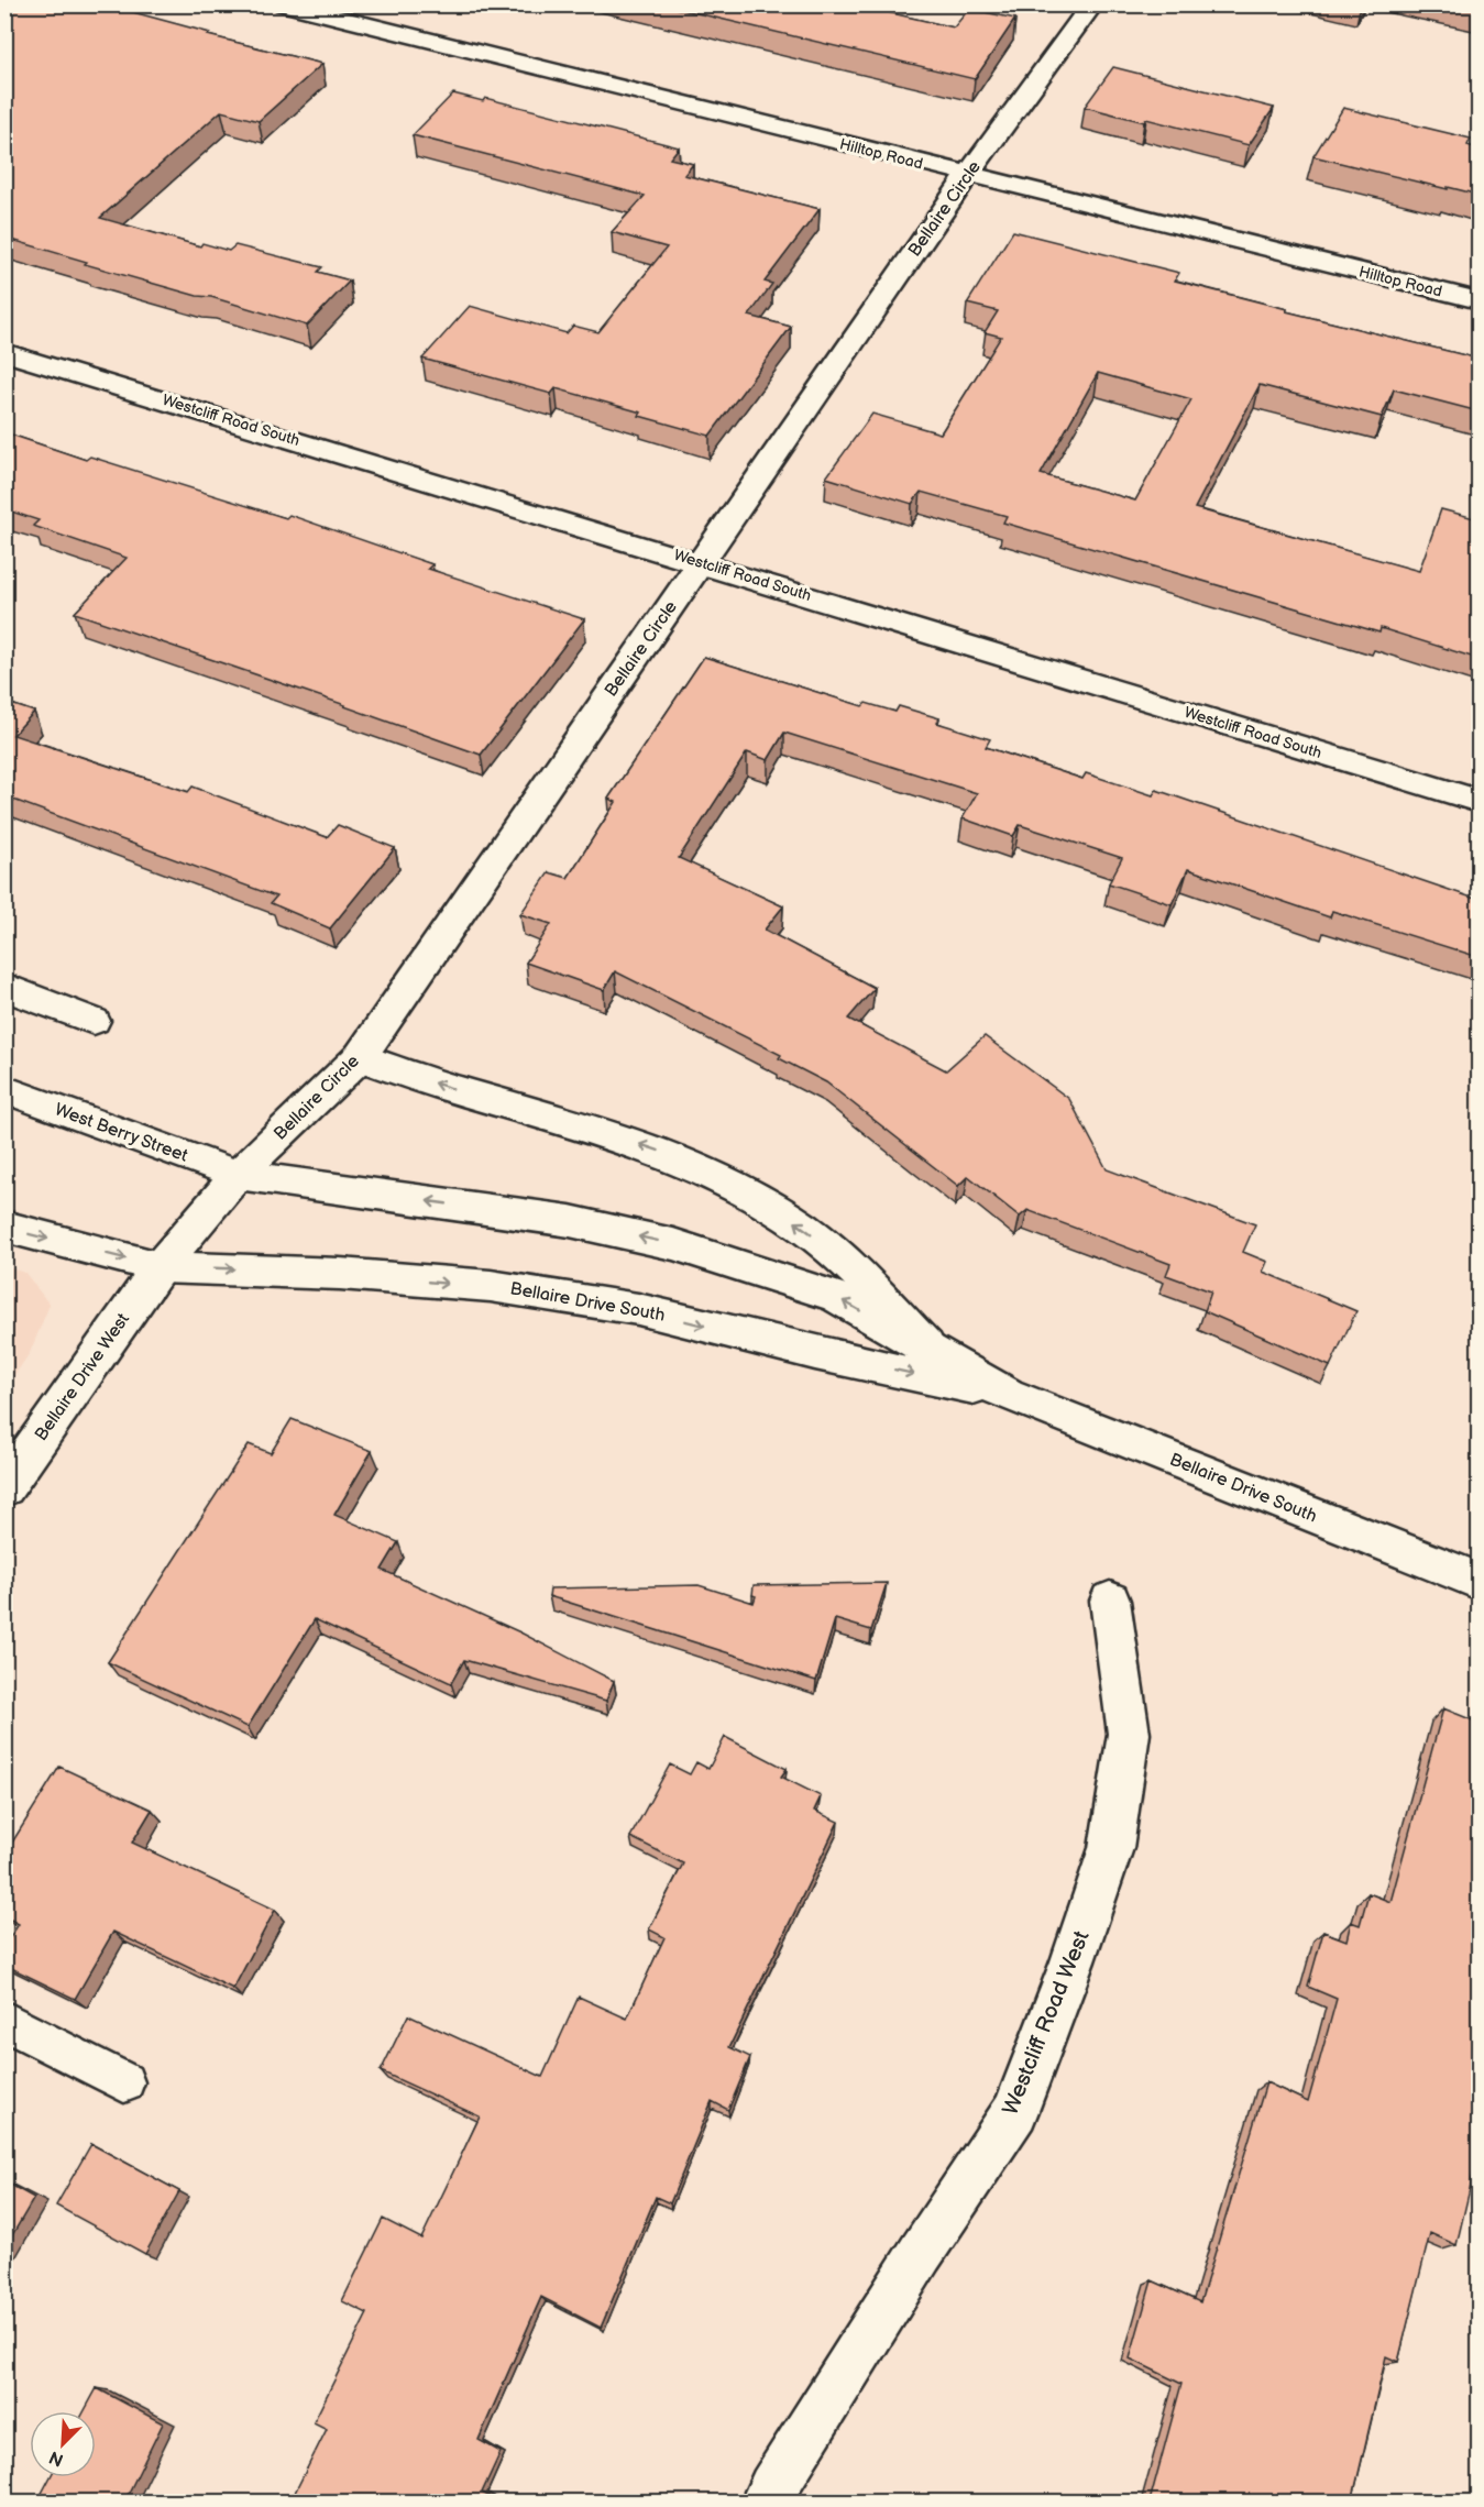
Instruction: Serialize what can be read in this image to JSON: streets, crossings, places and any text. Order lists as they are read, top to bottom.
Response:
{
  "streets": {
    "street": [
      "Hilltop Road",
      "Bellaire Circle",
      "Westcliff Road South",
      "West Berry Street",
      "Bellaire Drive South",
      "Bellaire Drive West",
      "Westcliff Road West"
    ]
  },
  "crossings": [
    ["Hilltop Road", "Bellaire Circle"],
    ["Bellaire Circle", "Westcliff Road South"],
    ["Bellaire Circle", "West Berry Street"],
    ["Bellaire Circle", "Bellaire Drive South"],
    ["Bellaire Circle", "Bellaire Drive West"],
    ["West Berry Street", "Bellaire Drive South"],
    ["Bellaire Drive South", "Bellaire Drive West"]
  ],
  "north": "bottom left"
}
